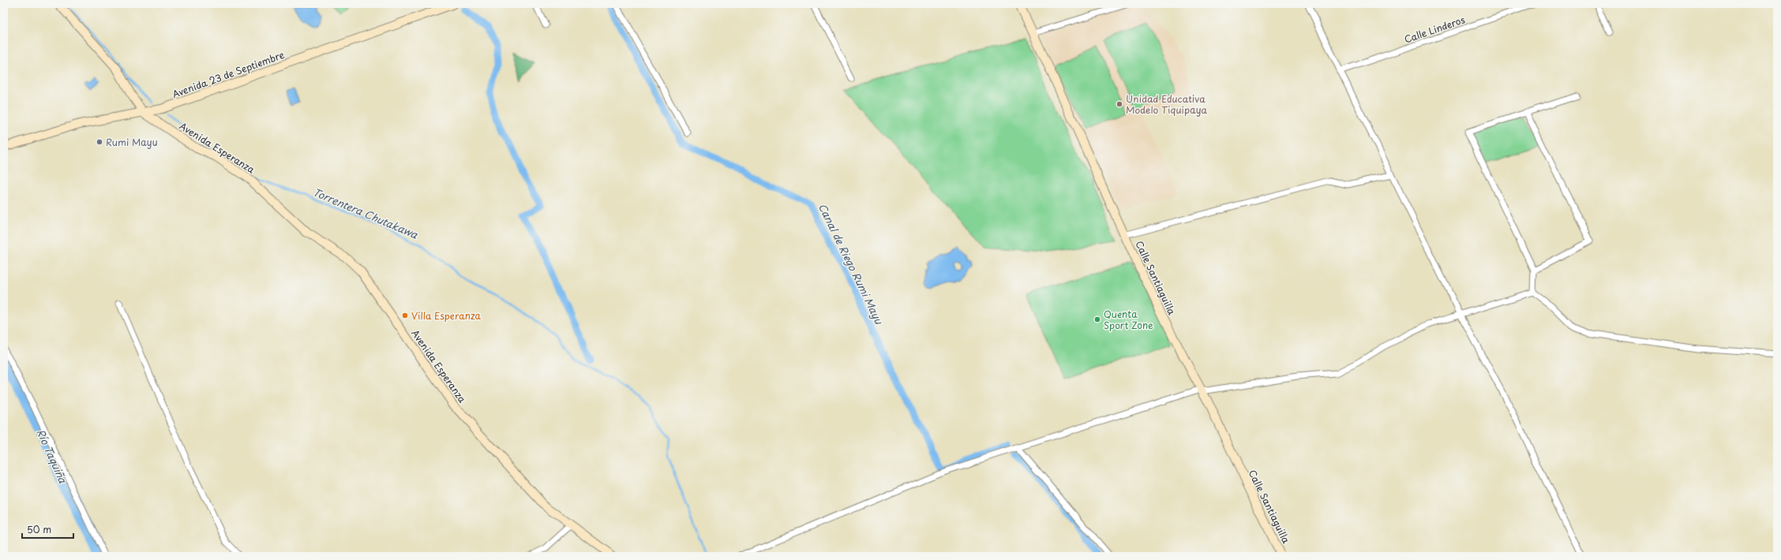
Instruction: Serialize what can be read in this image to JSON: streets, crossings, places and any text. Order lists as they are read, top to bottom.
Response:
{
  "streets": {
    "main road": ["Avenida 23 de Septiembre", "Avenida Esperanza", "Calle Santiaguilla"],
    "street": ["Calle Linderos"]
  },
  "crossings": [
    ["Avenida 23 de Septiembre", "Avenida Esperanza"]
  ],
  "water": ["Torrentera Chutakawa", "Canal de Riego Rumi Mayu", "Río Taquiña"],
  "places": [
    "Unidad Educativa Modelo Tiquipaya",
    "Rumi Mayu",
    "Villa Esperanza",
    "Quenta Sport Zone"
  ],
  "scale_bar": "50 m"
}
